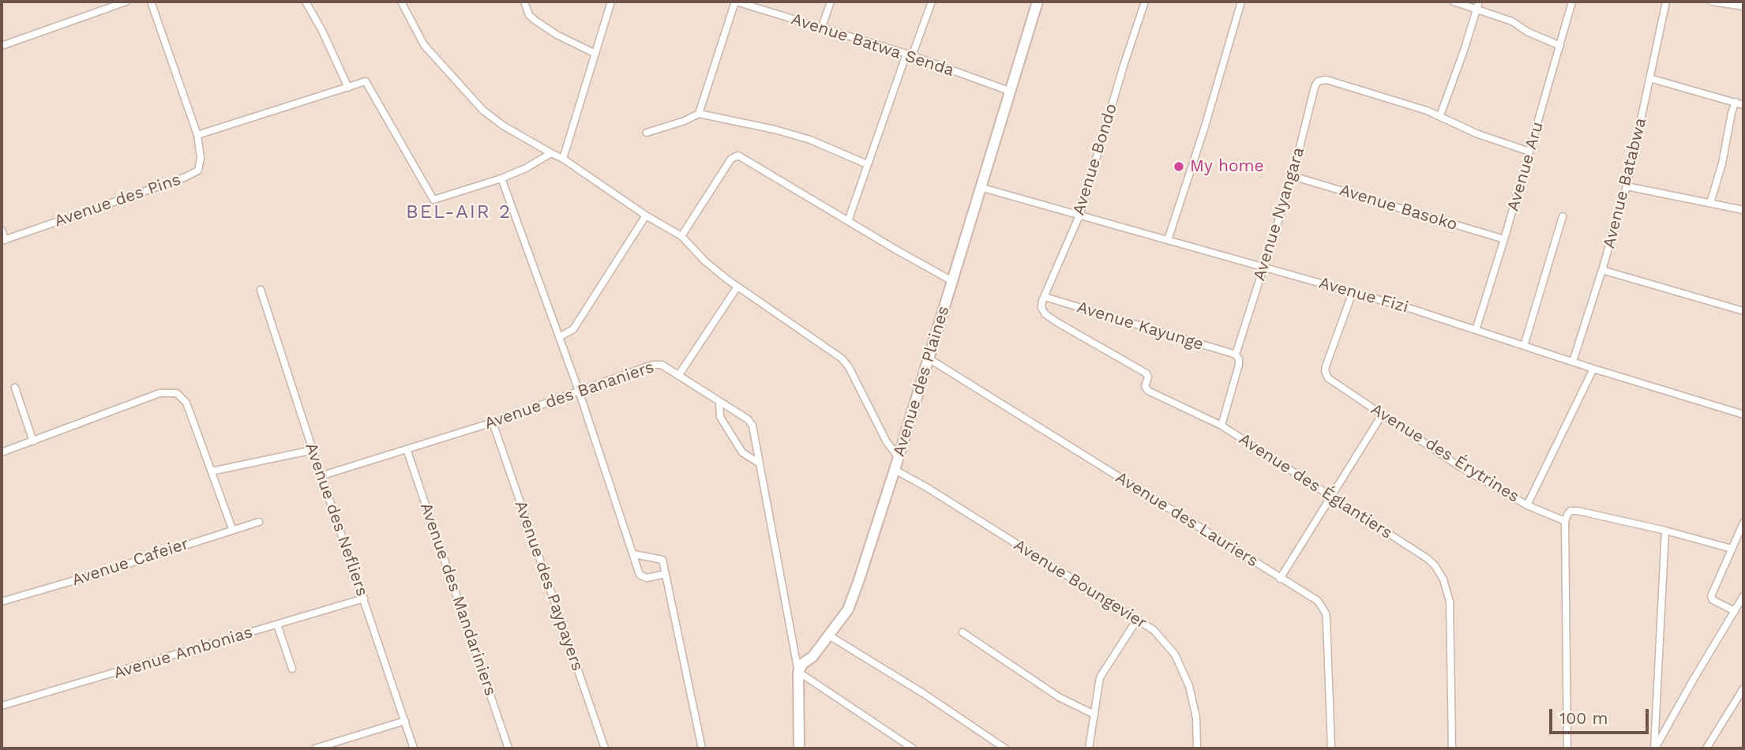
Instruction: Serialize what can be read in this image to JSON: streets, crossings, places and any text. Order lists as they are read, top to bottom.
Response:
{
  "streets": {
    "street": [
      "Avenue Batwa Senda",
      "Avenue Bondo",
      "Avenue Aru",
      "Avenue Batabwa",
      "Avenue des Pins",
      "Avenue Basoko",
      "Avenue Nyangara",
      "Avenue Fizi",
      "Avenue Kayunge",
      "Avenue des Plaines",
      "Avenue des Bananiers",
      "Avenue des Érytrines",
      "Avenue des Églantiers",
      "Avenue des Nefliers",
      "Avenue des Lauriers",
      "Avenue Cafeier",
      "Avenue Boungevier",
      "Avenue des Paypayers",
      "Avenue des Mandariniers",
      "Avenue Ambonias"
    ]
  },
  "crossings": [
    ["Avenue Batwa Senda", "Avenue des Plaines"],
    ["Avenue Bondo", "Avenue Fizi"],
    ["Avenue Bondo", "Avenue Kayunge"],
    ["Avenue Bondo", "Avenue des Églantiers"],
    ["Avenue Aru", "Avenue Basoko"],
    ["Avenue Aru", "Avenue Fizi"],
    ["Avenue Batabwa", "Avenue Fizi"],
    ["Avenue Basoko", "Avenue Nyangara"],
    ["Avenue Nyangara", "Avenue Fizi"],
    ["Avenue Nyangara", "Avenue Kayunge"],
    ["Avenue Nyangara", "Avenue des Églantiers"],
    ["Avenue Fizi", "Avenue des Plaines"],
    ["Avenue Fizi", "Avenue des Érytrines"],
    ["Avenue des Plaines", "Avenue des Bananiers"],
    ["Avenue des Plaines", "Avenue des Lauriers"],
    ["Avenue des Plaines", "Avenue Boungevier"],
    ["Avenue des Bananiers", "Avenue des Nefliers"],
    ["Avenue des Bananiers", "Avenue des Paypayers"],
    ["Avenue des Bananiers", "Avenue des Mandariniers"],
    ["Avenue des Nefliers", "Avenue Ambonias"]
  ],
  "districts": ["BEL-AIR 2"],
  "places": ["My home"],
  "scale_bar": "100 m"
}
